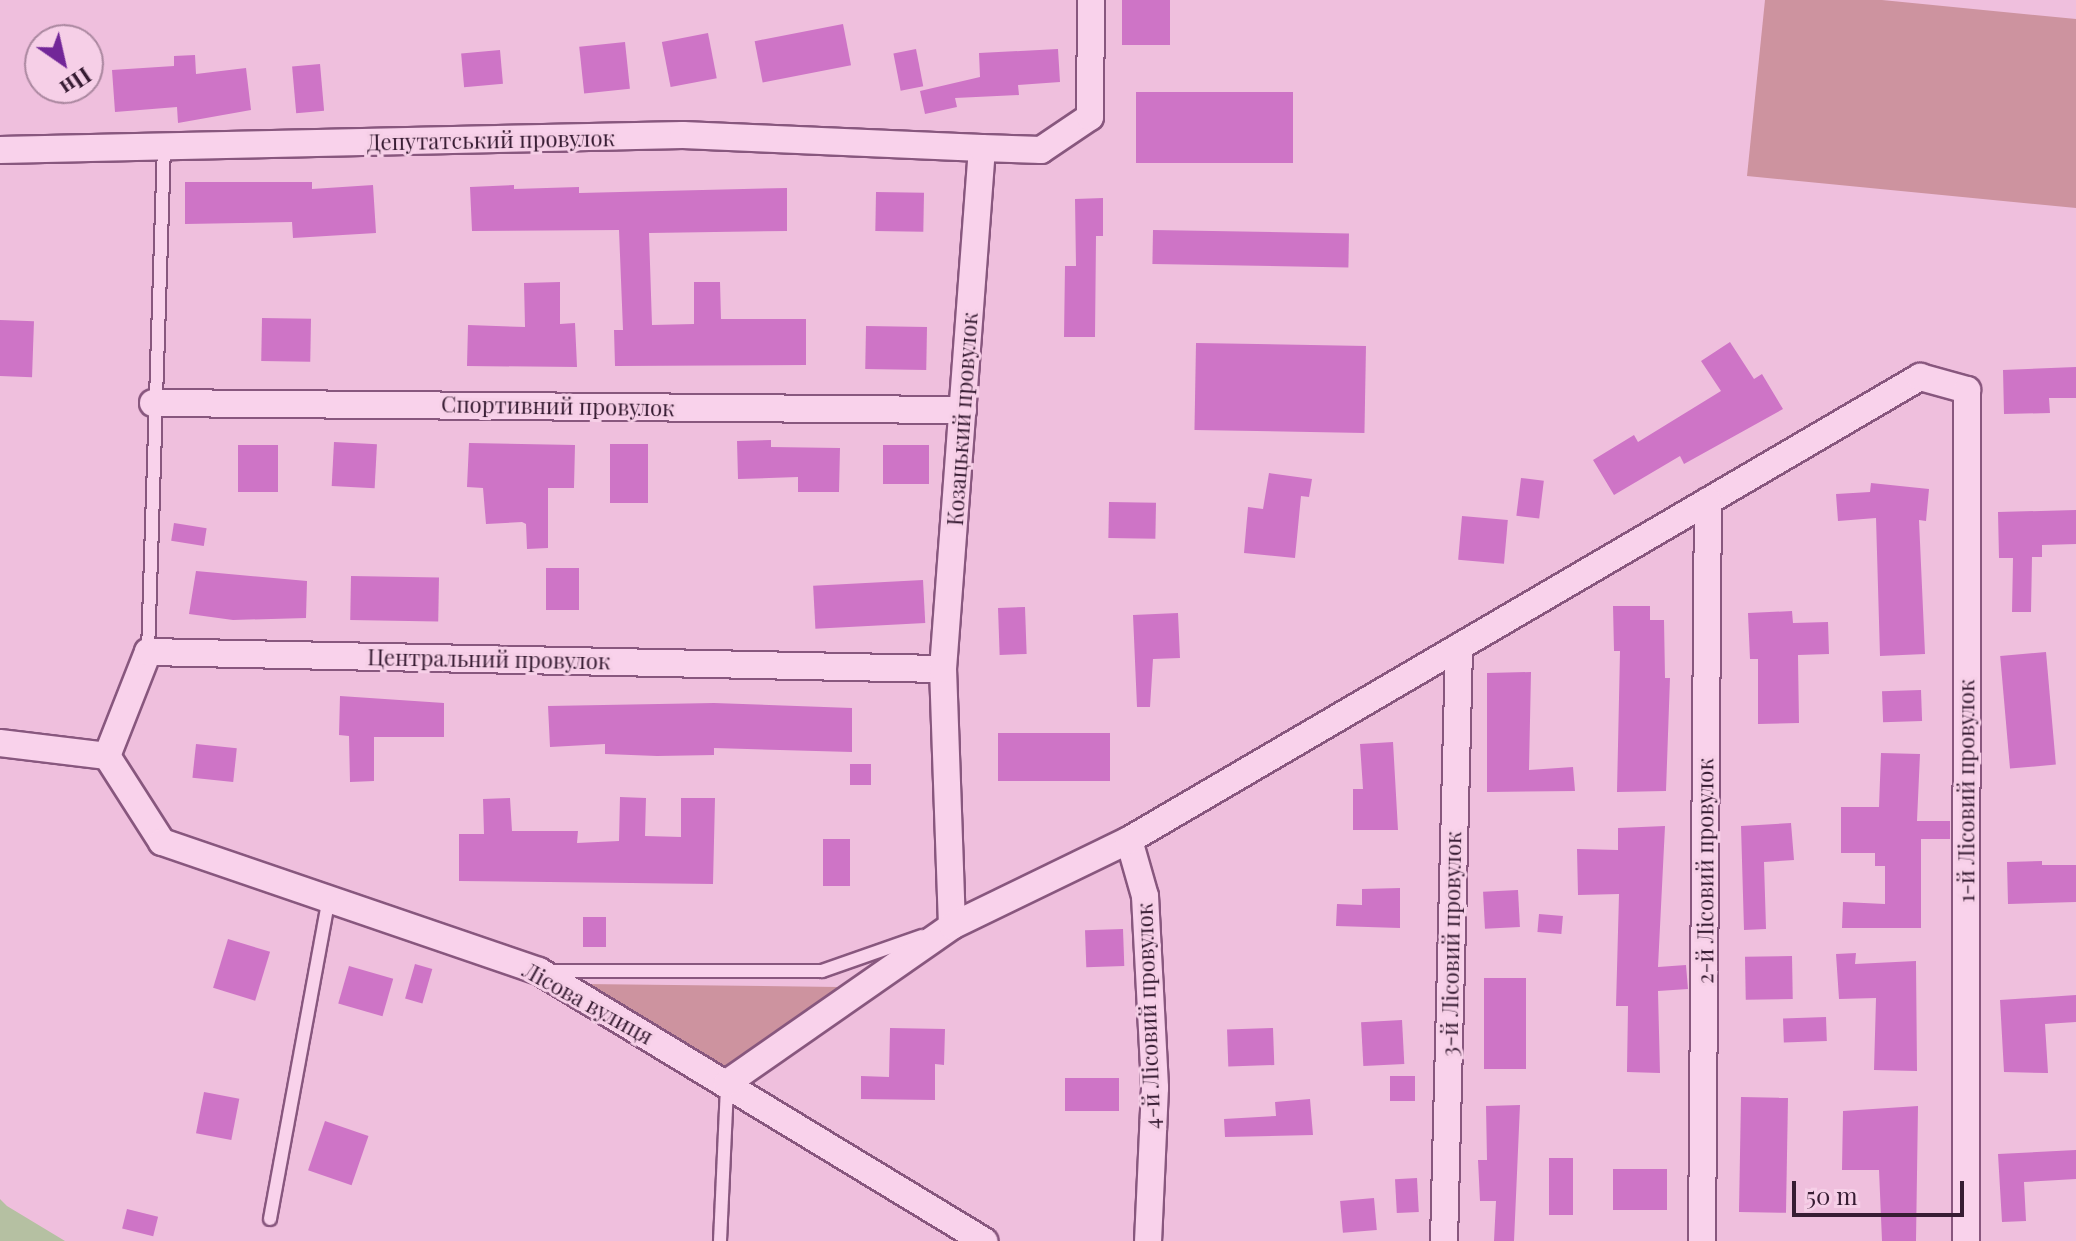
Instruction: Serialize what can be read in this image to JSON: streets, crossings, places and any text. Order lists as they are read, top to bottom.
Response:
{
  "streets": {
    "street": [
      "Депутатський провулок",
      "Спортивний провулок",
      "Козацький провулок",
      "Центральний провулок",
      "1-й Лісовий провулок",
      "2-й Лісовий провулок",
      "3-й Лісовий провулок",
      "Лісова вулиця",
      "4-й Лісовий провулок"
    ]
  },
  "crossings": [
    ["Депутатський провулок", "Козацький провулок"],
    ["Спортивний провулок", "Козацький провулок"],
    ["Козацький провулок", "Центральний провулок"],
    ["1-й Лісовий провулок", "2-й Лісовий провулок"]
  ],
  "scale_bar": "50 m",
  "north": "bottom right"
}
